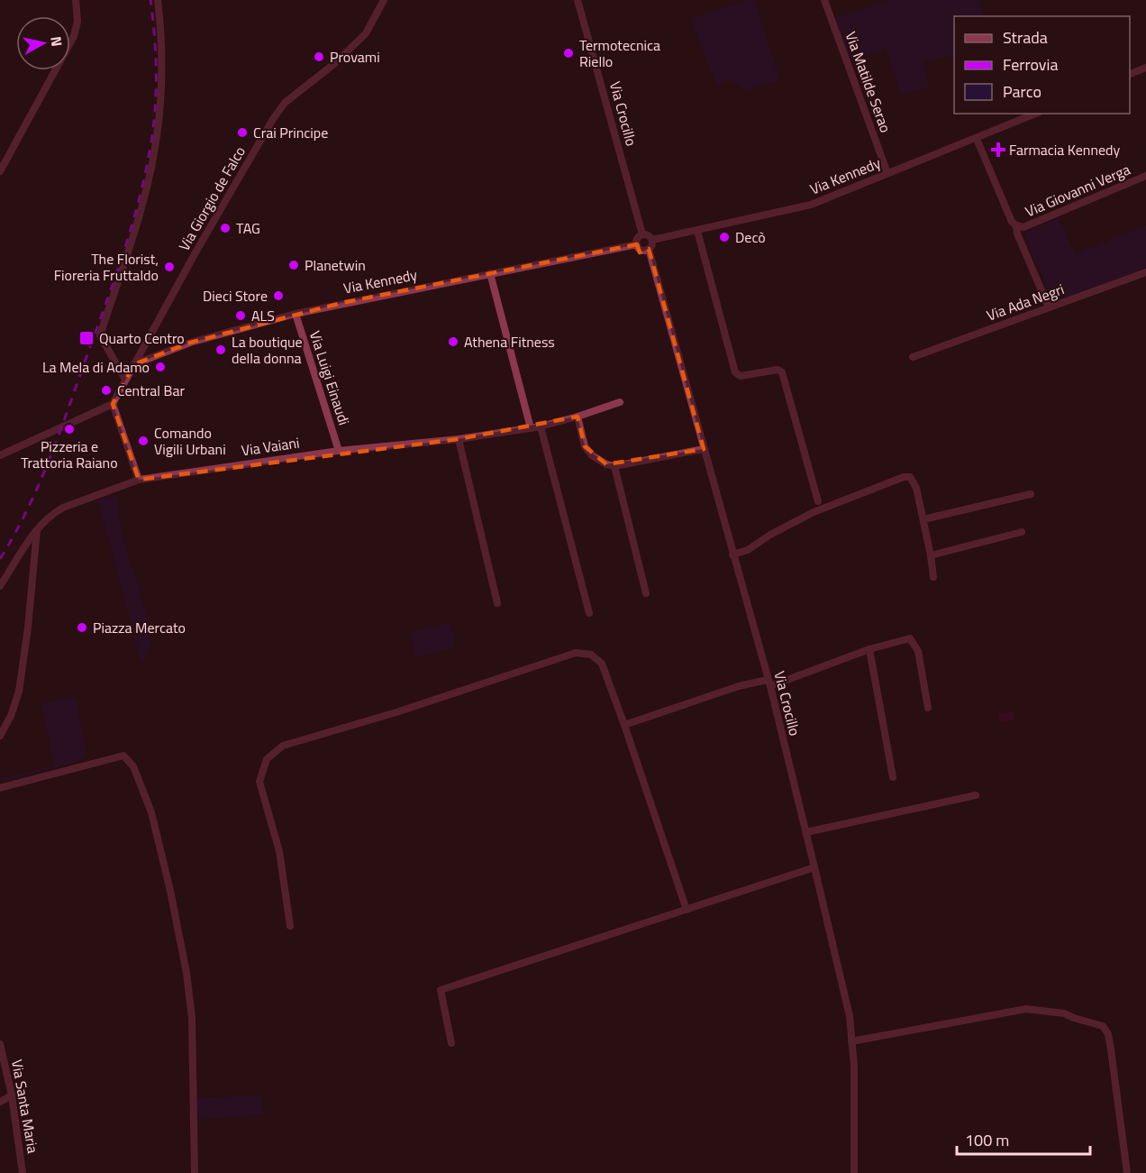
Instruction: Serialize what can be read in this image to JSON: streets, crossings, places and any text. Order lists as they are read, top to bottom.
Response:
{
  "streets": {
    "street": [
      "Via Matilde Serao",
      "Via Crocillo",
      "Via Kennedy",
      "Via Giovanni Verga",
      "Via Giorgio de Falco",
      "Via Ada Negri",
      "Via Luigi Einaudi",
      "Via Vaiani",
      "Via Santa Maria"
    ]
  },
  "crossings": [
    ["Via Matilde Serao", "Via Kennedy"],
    ["Via Crocillo", "Via Kennedy"],
    ["Via Kennedy", "Via Giorgio de Falco"],
    ["Via Kennedy", "Via Luigi Einaudi"],
    ["Via Luigi Einaudi", "Via Vaiani"]
  ],
  "places": {
    "other": [
      "Termotecnica Riello",
      "Provami",
      "Crai Principe",
      "TAG",
      "Decò",
      "Planetwin",
      "The Florist, Fioreria Fruttaldo",
      "Dieci Store",
      "ALS",
      "Athena Fitness",
      "La boutique della donna",
      "La Mela di Adamo",
      "Central Bar",
      "Pizzeria e Trattoria Raiano",
      "Comando Vigili Urbani",
      "Piazza Mercato"
    ],
    "health": ["Farmacia Kennedy"],
    "transit": ["Quarto Centro"]
  },
  "legend": ["Strada", "Ferrovia", "Parco"],
  "scale_bar": "100 m",
  "north": "right"
}
